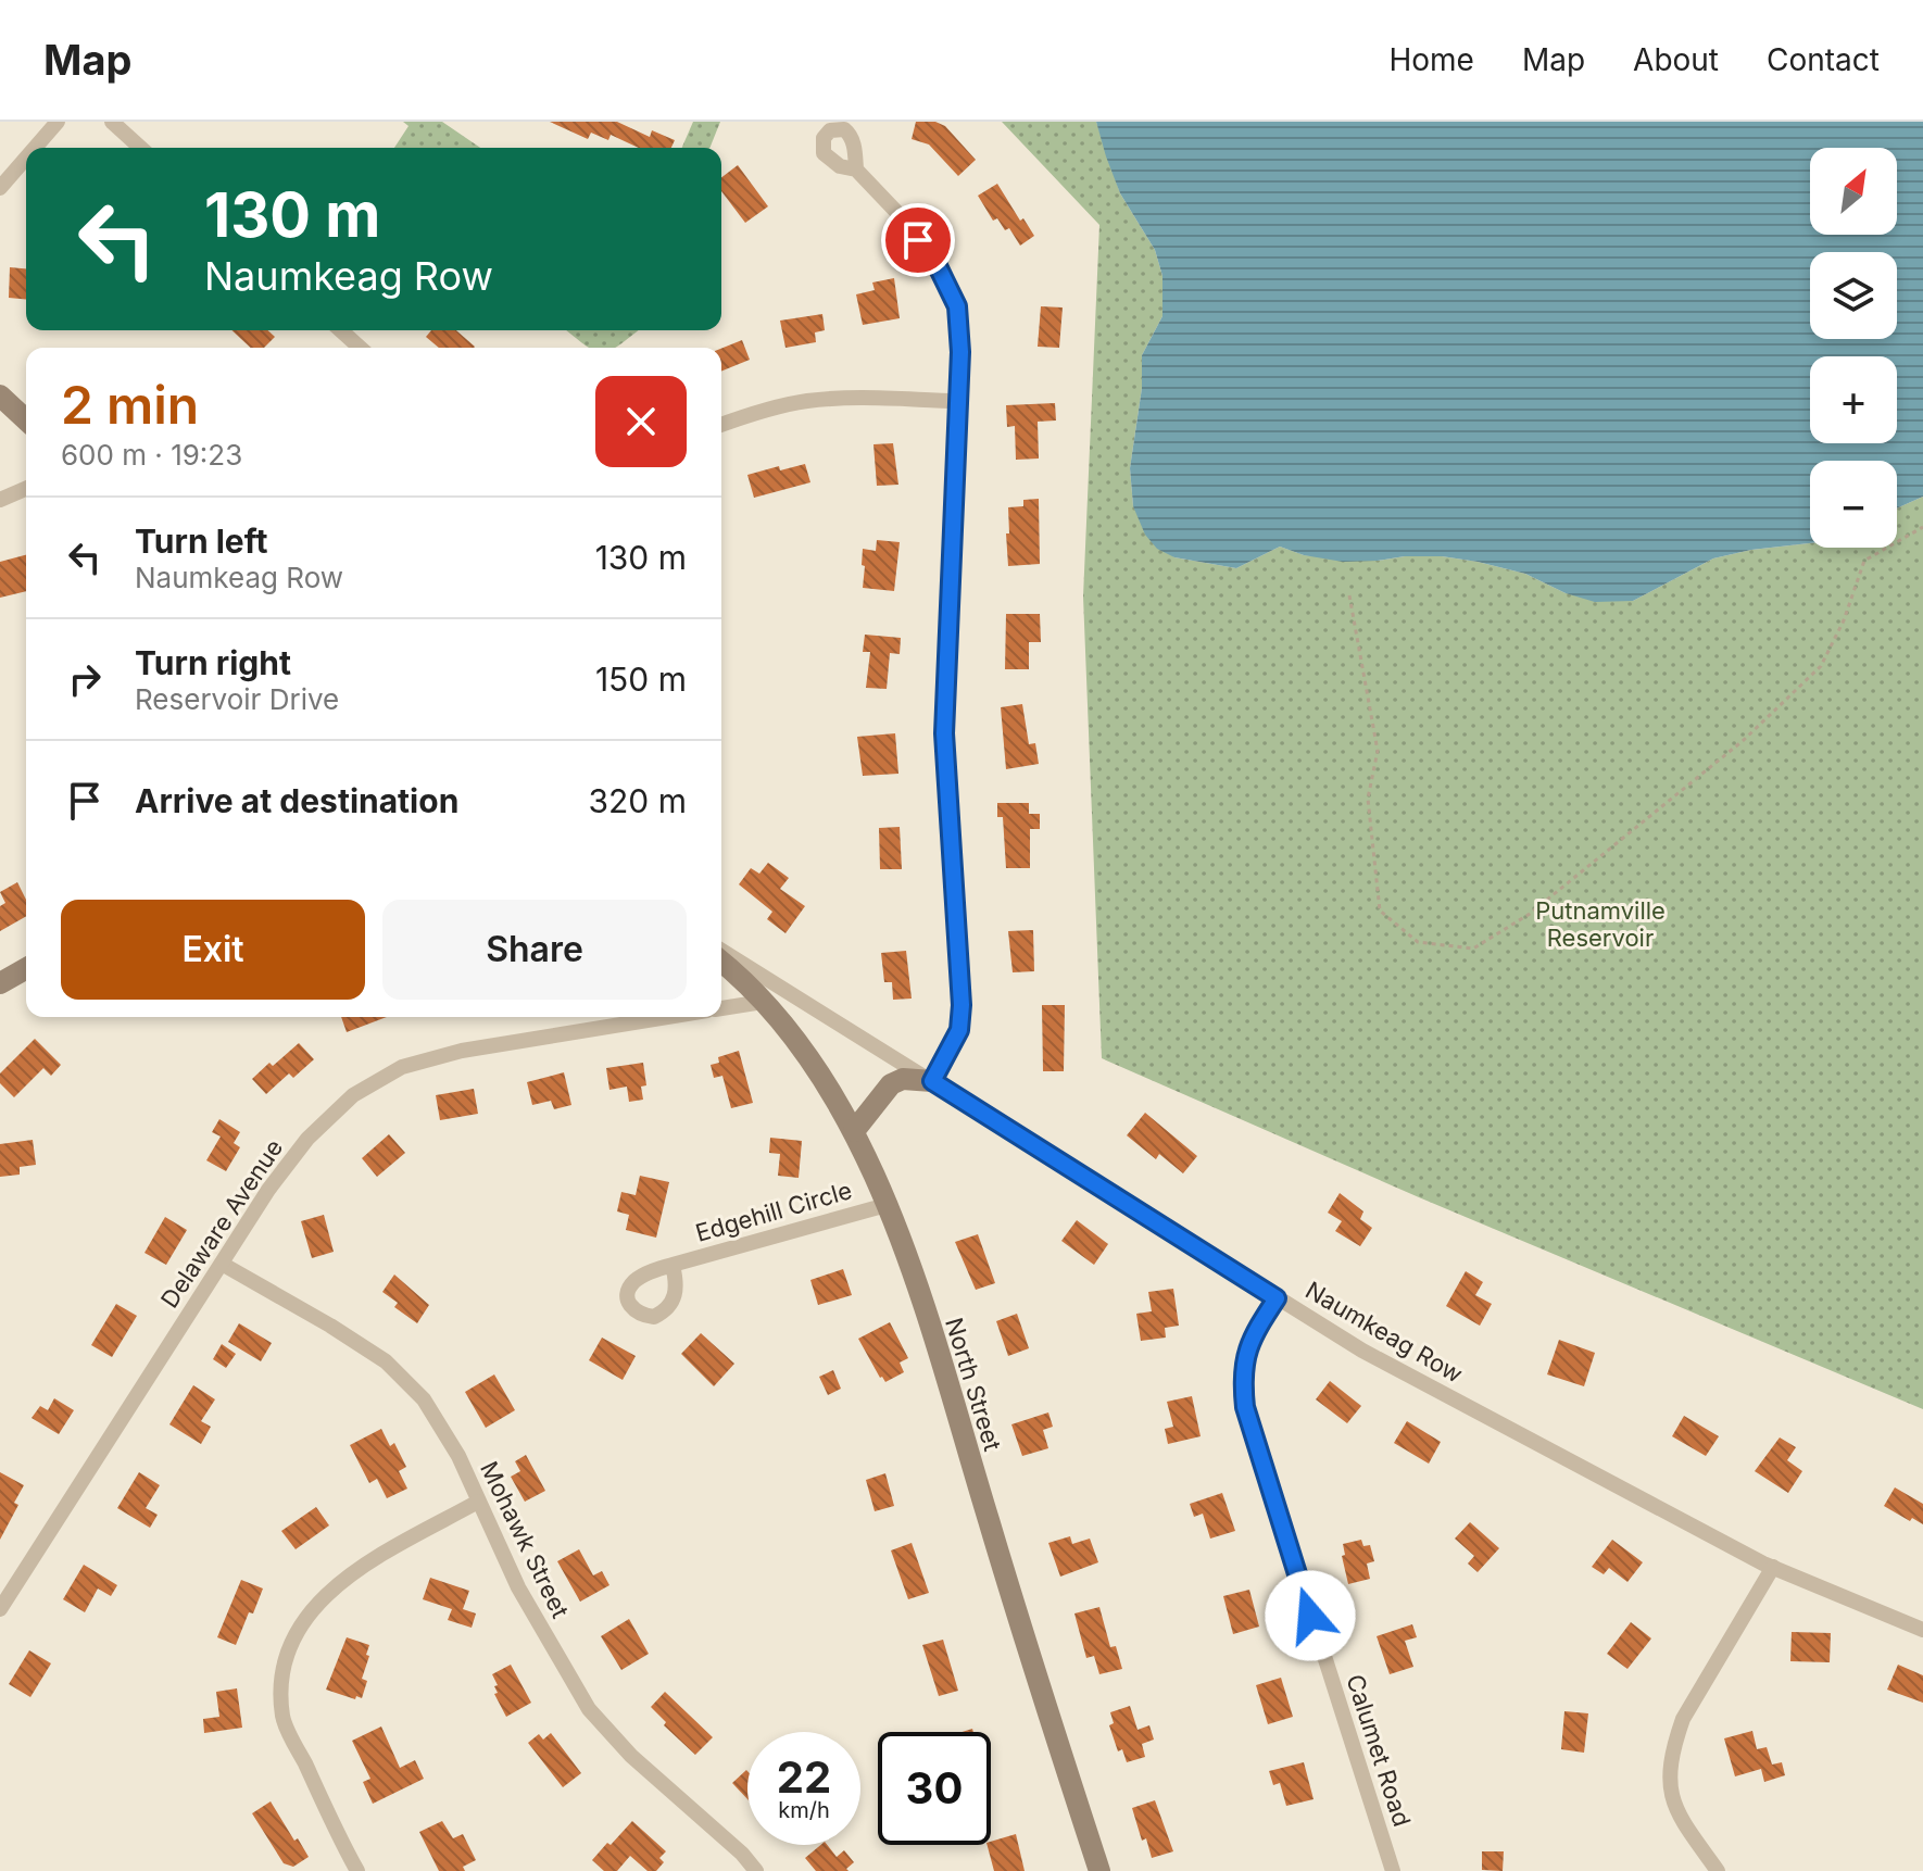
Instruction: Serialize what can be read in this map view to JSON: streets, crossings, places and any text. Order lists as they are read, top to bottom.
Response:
{
  "streets": {
    "street": [
      "Edgehill Circle",
      "Delaware Avenue",
      "Naumkeag Row",
      "North Street",
      "Mohawk Street",
      "Calumet Road"
    ]
  },
  "crossings": [
    ["Edgehill Circle", "North Street"],
    ["Delaware Avenue", "Mohawk Street"],
    ["Naumkeag Row", "Calumet Road"]
  ],
  "parks": ["Putnamville Reservoir"],
  "north": "top right",
  "page": {
    "header": "Map",
    "nav": [
      "Home",
      "Map",
      "About",
      "Contact"
    ],
    "map_buttons": ["+", "−"],
    "turn": ["130 m", "Naumkeag Row"],
    "heading": ["2 min", "600 m · 19:23"],
    "list": [
      {
        "name": "Turn left",
        "note": "Naumkeag Row",
        "value": "130 m"
      },
      {
        "name": "Turn right",
        "note": "Reservoir Drive",
        "value": "150 m"
      },
      {
        "name": "Arrive at destination",
        "value": "320 m"
      }
    ],
    "buttons": ["Exit", "Share"],
    "speed": "22 km/h",
    "limit": "30"
  }
}
